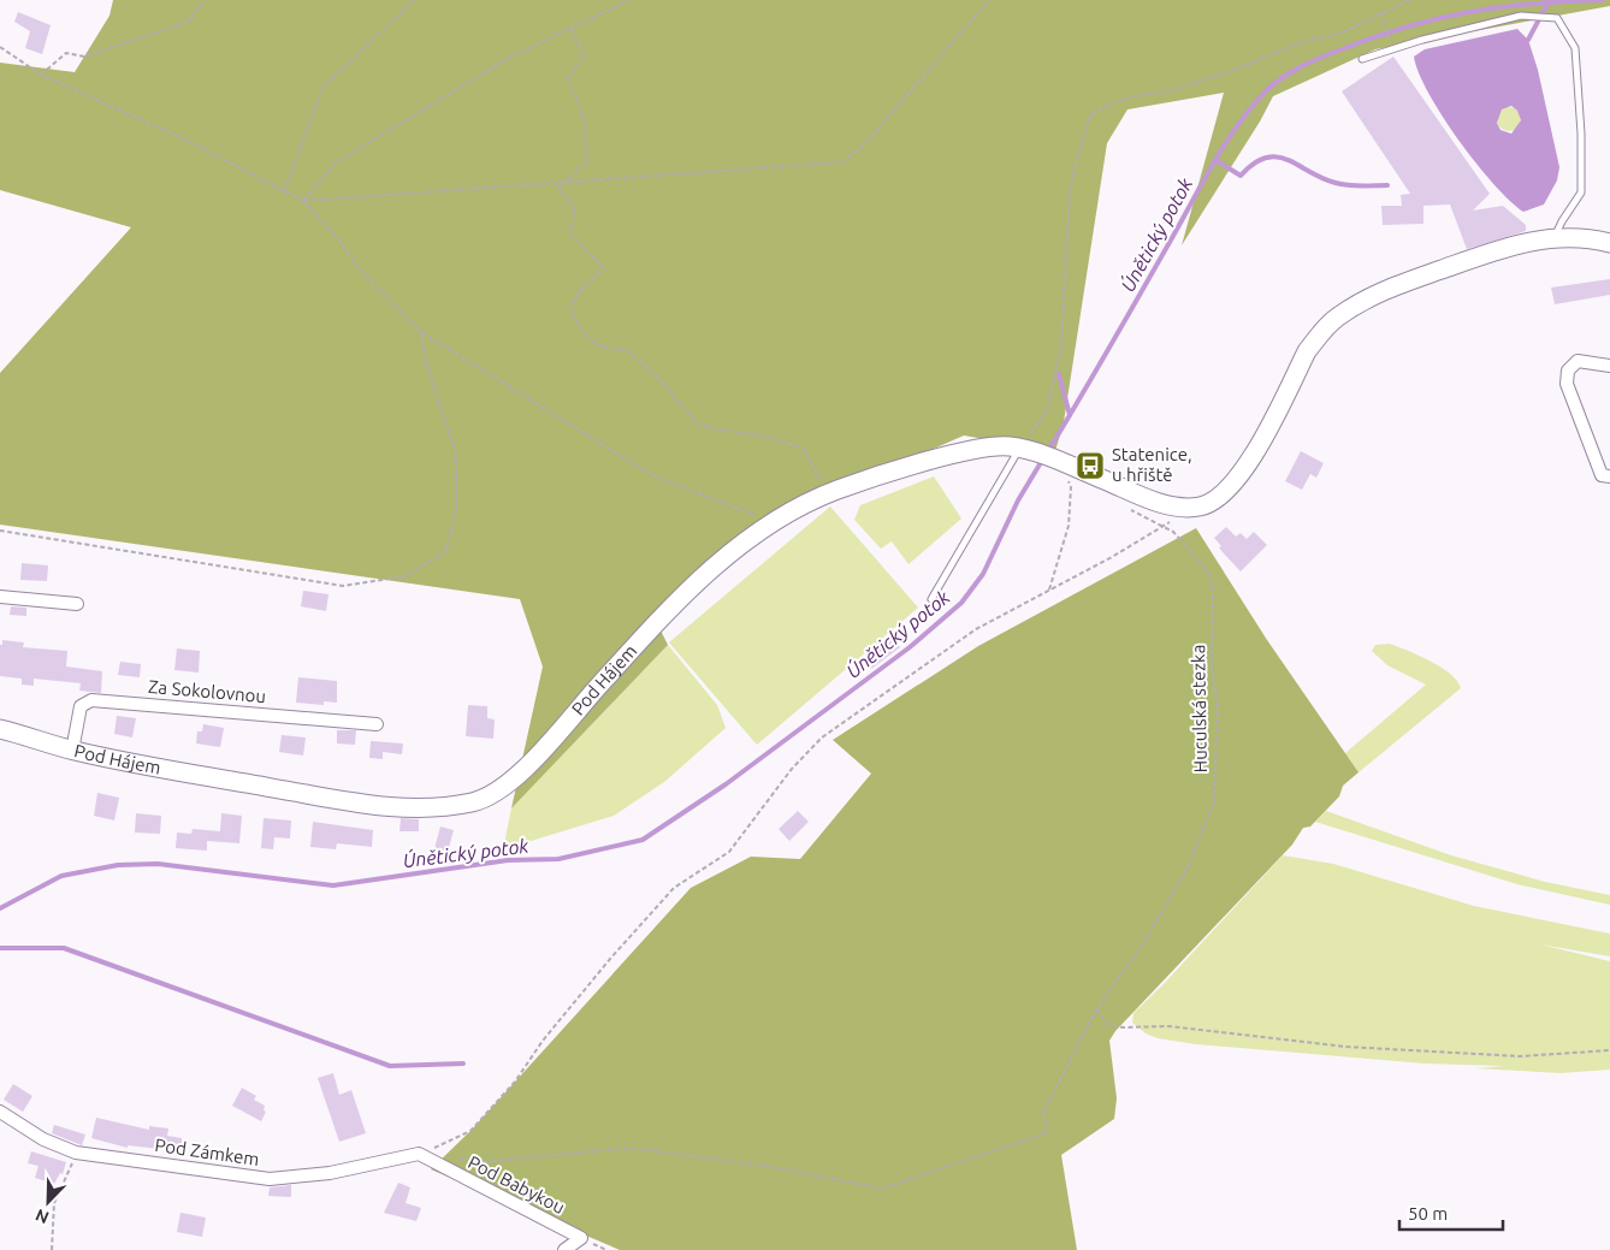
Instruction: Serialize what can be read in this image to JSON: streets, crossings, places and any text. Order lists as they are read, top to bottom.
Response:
{
  "streets": {
    "street": [
      "Pod Hájem",
      "Za Sokolovnou",
      "Pod Zámkem",
      "Pod Babykou"
    ],
    "path": ["Huculská stezka"]
  },
  "crossings": [
    ["Pod Hájem", "Za Sokolovnou"],
    ["Pod Zámkem", "Pod Babykou"]
  ],
  "water": ["Únětický potok"],
  "places": {
    "bus stop": ["Statenice, u hřiště"]
  },
  "scale_bar": "50 m",
  "north": "bottom left"
}
